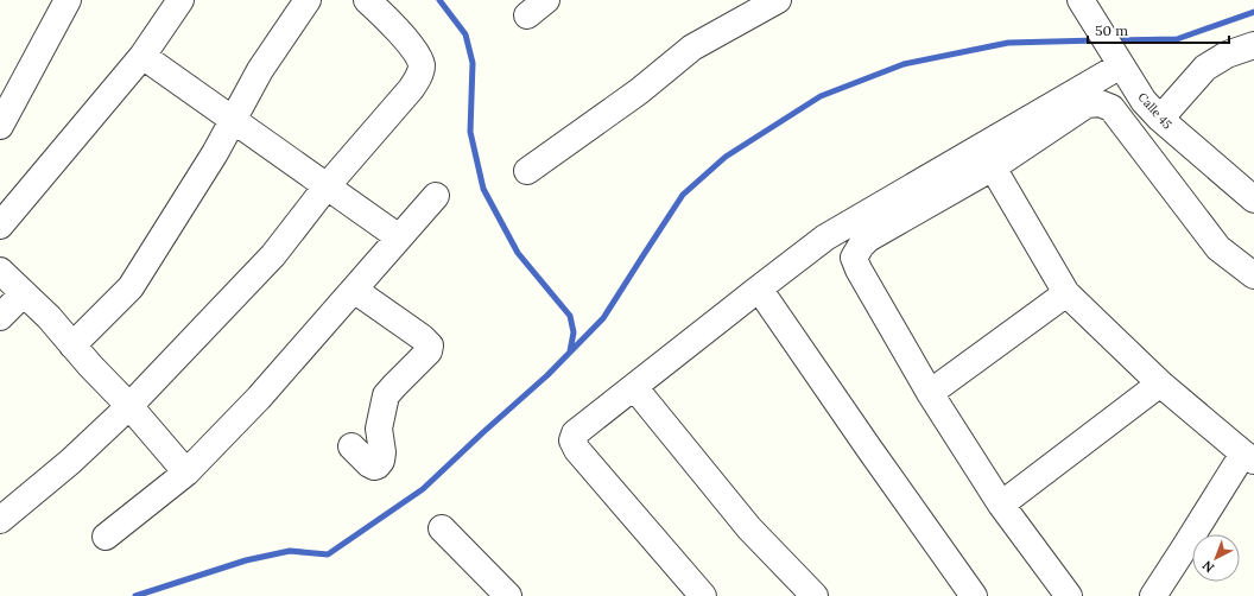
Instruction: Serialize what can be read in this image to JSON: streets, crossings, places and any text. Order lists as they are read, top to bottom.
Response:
{
  "streets": {
    "street": ["Calle 45"]
  },
  "scale_bar": "50 m",
  "north": "bottom left"
}
